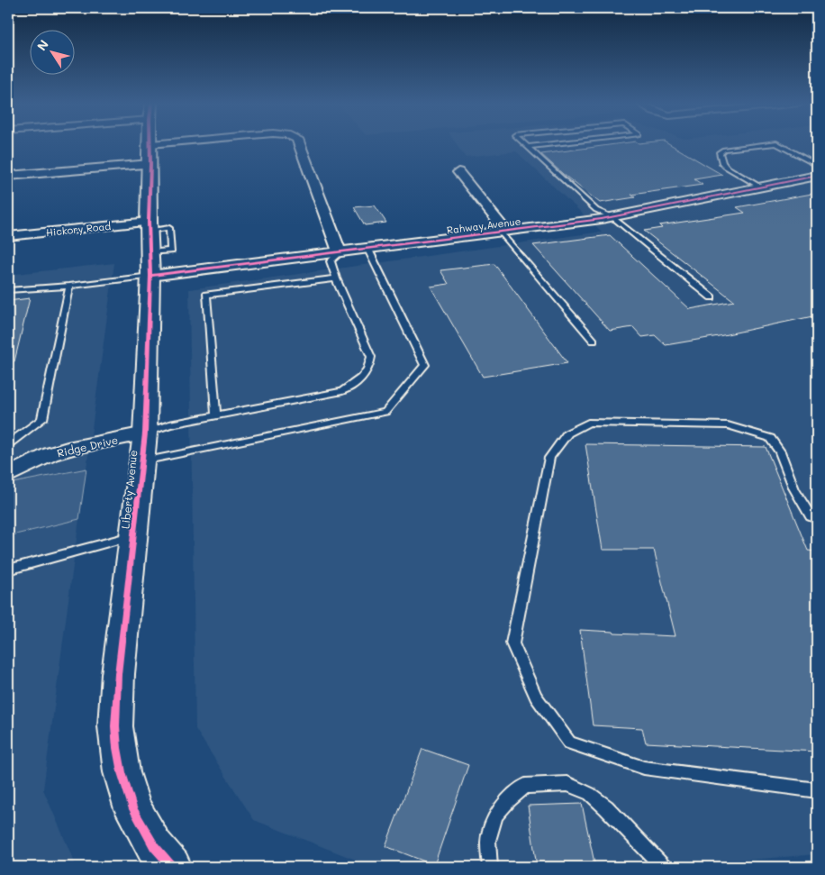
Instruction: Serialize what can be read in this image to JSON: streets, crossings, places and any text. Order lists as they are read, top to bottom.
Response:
{
  "streets": {
    "street": [
      "Rahway Avenue",
      "Hickory Road",
      "Ridge Drive",
      "Liberty Avenue"
    ]
  },
  "crossings": [
    ["Rahway Avenue", "Liberty Avenue"],
    ["Hickory Road", "Liberty Avenue"],
    ["Ridge Drive", "Liberty Avenue"]
  ],
  "north": "top left"
}
